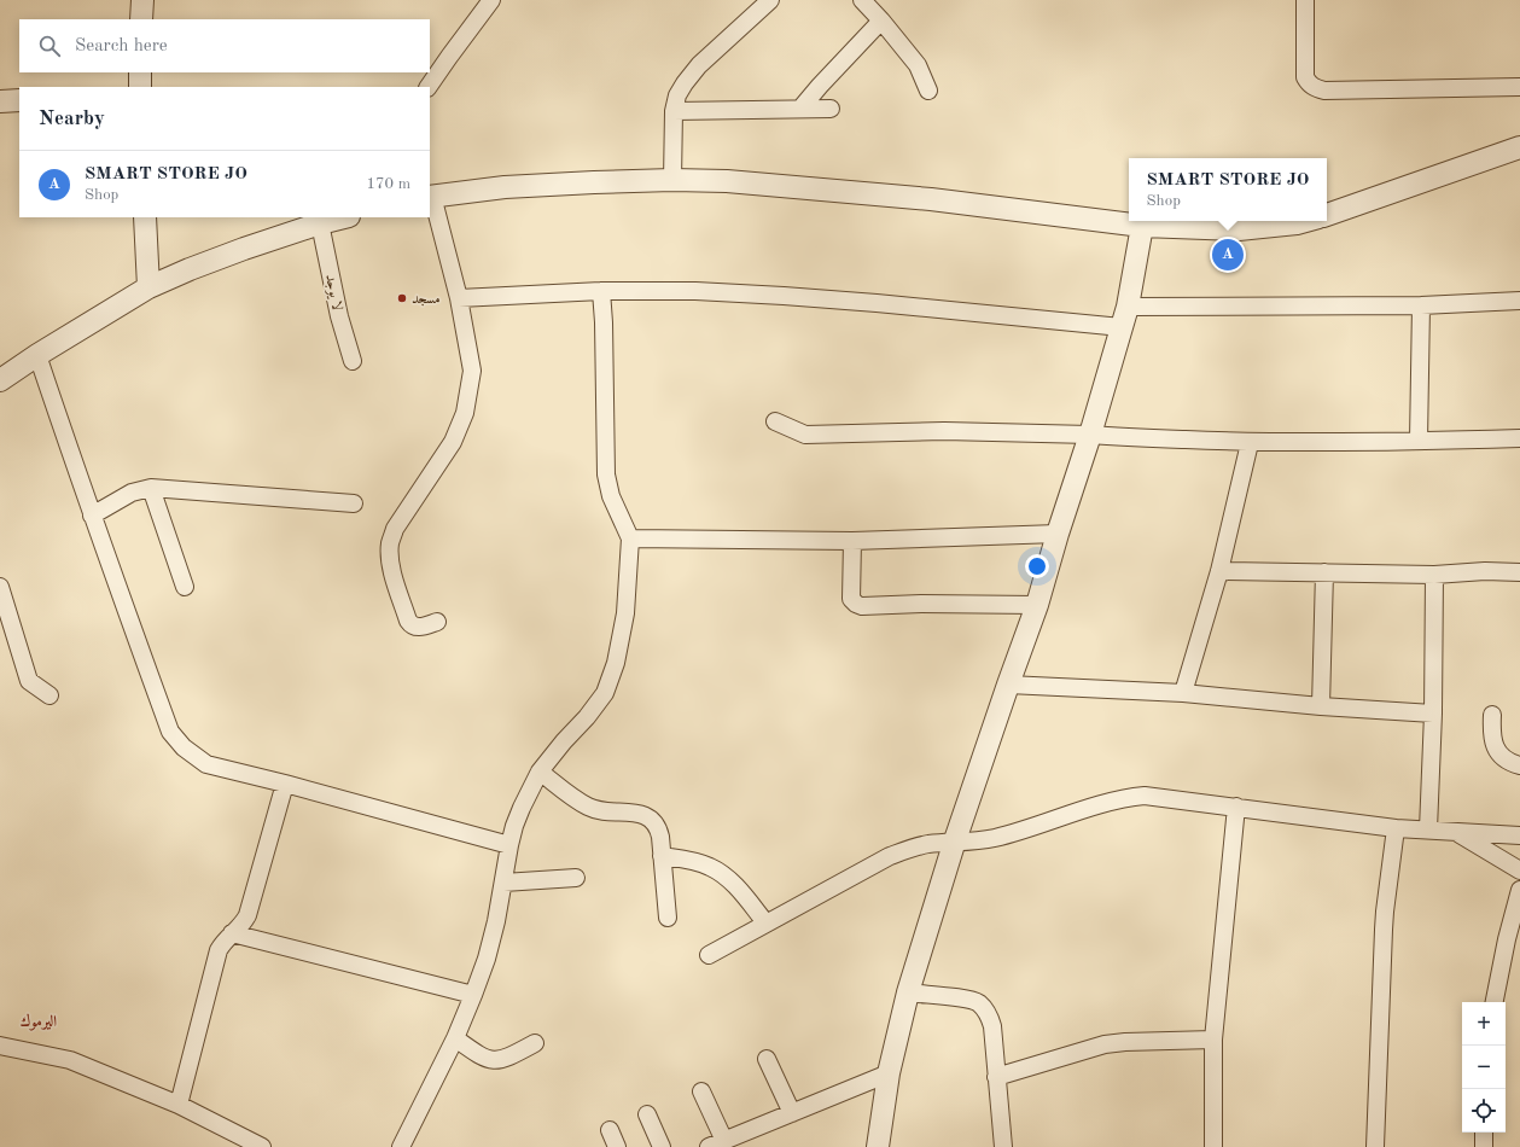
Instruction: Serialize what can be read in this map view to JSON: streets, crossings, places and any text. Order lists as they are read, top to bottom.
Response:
{
  "streets": {
    "street": ["لا يوجد"]
  },
  "districts": ["اليرموك"],
  "places": ["مسجد"],
  "page": {
    "search": "Search here",
    "heading": "Nearby",
    "list": [
      {
        "mark": "A",
        "name": "SMART STORE JO",
        "note": "Shop",
        "value": "170 m"
      }
    ],
    "popup": ["SMART STORE JO", "Shop"],
    "pins": "A",
    "map_buttons": ["+", "−"]
  }
}
